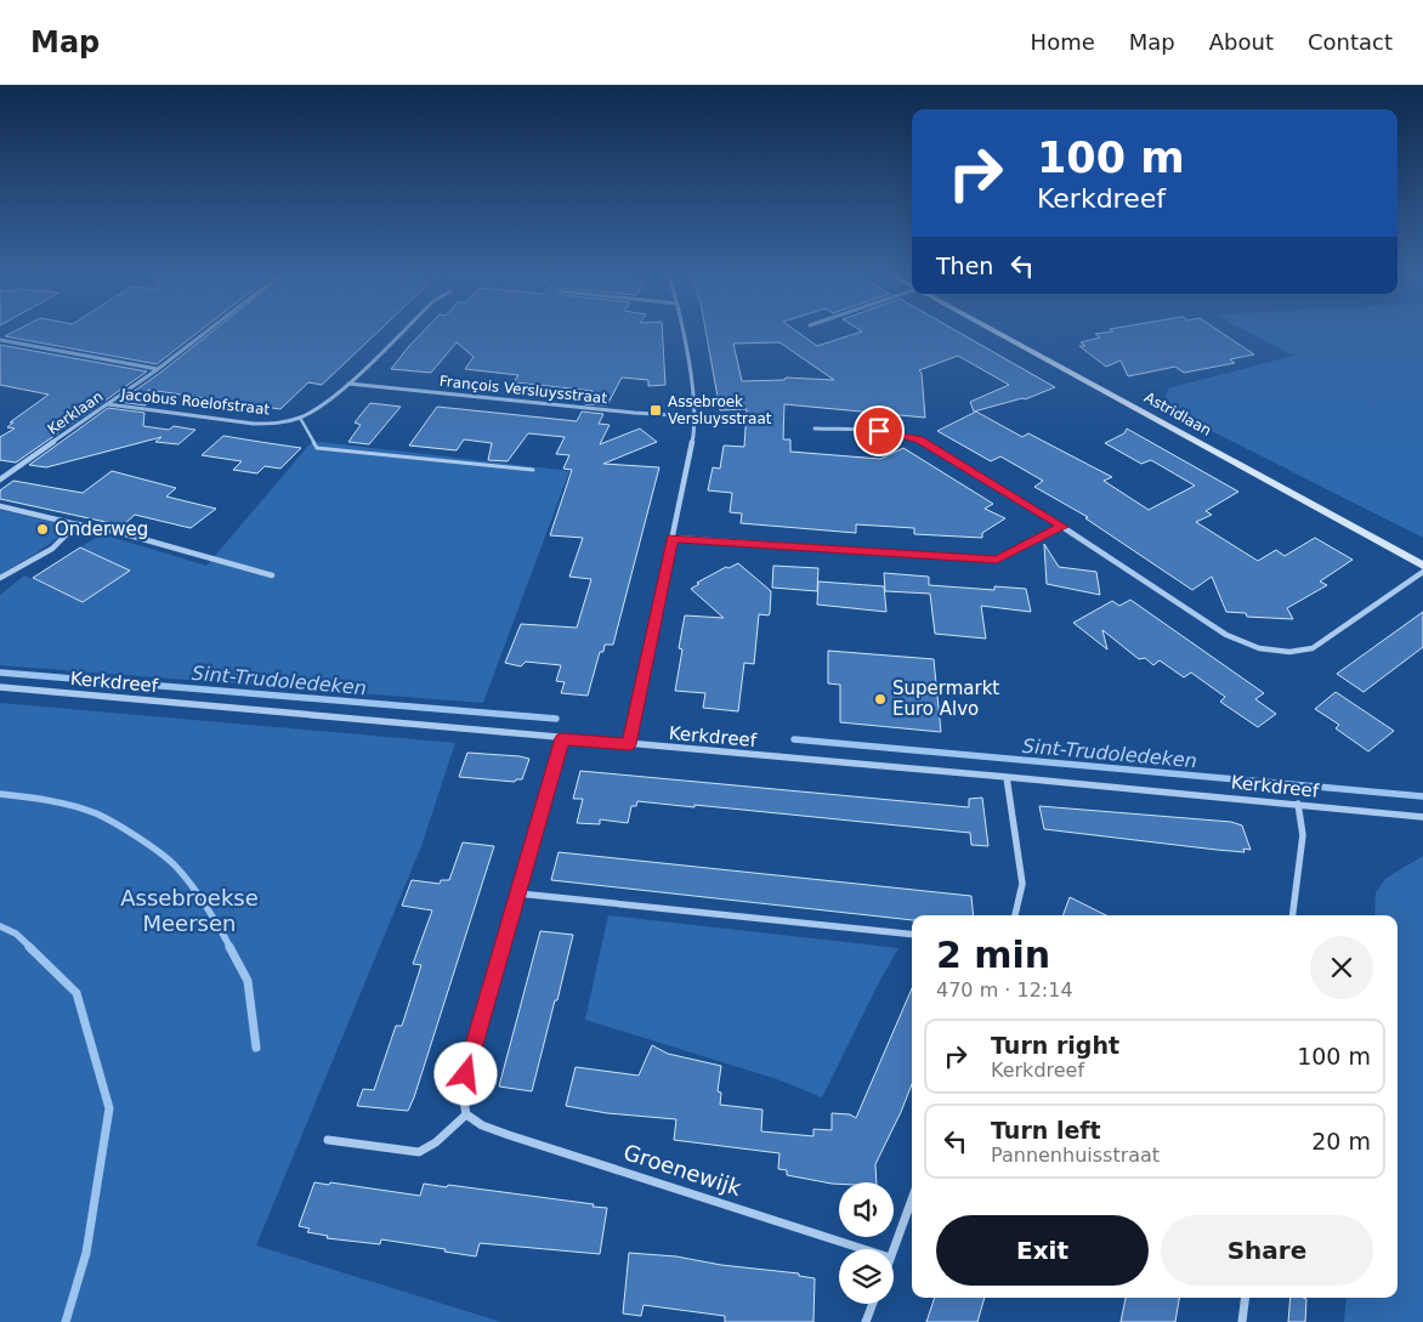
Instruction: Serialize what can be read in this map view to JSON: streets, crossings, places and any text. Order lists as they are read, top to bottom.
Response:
{
  "streets": {
    "main road": ["Astridlaan"],
    "street": [
      "François Versluysstraat",
      "Jacobus Roelofstraat",
      "Kerklaan",
      "Kerkdreef",
      "Groenewijk"
    ]
  },
  "crossings": [
    ["François Versluysstraat", "Jacobus Roelofstraat"],
    ["Jacobus Roelofstraat", "Kerklaan"]
  ],
  "water": ["Sint-Trudoledeken"],
  "parks": ["Assebroekse Meersen"],
  "places": {
    "transit": ["Assebroek Versluysstraat"],
    "other": ["Onderweg", "Supermarkt Euro Alvo"]
  },
  "page": {
    "header": "Map",
    "nav": [
      "Home",
      "Map",
      "About",
      "Contact"
    ],
    "turn": ["100 m", "Kerkdreef"],
    "then": "Then",
    "heading": ["2 min", "470 m · 12:14"],
    "list": [
      {
        "name": "Turn right",
        "note": "Kerkdreef",
        "value": "100 m"
      },
      {
        "name": "Turn left",
        "note": "Pannenhuisstraat",
        "value": "20 m"
      }
    ],
    "buttons": ["Exit", "Share"]
  }
}
